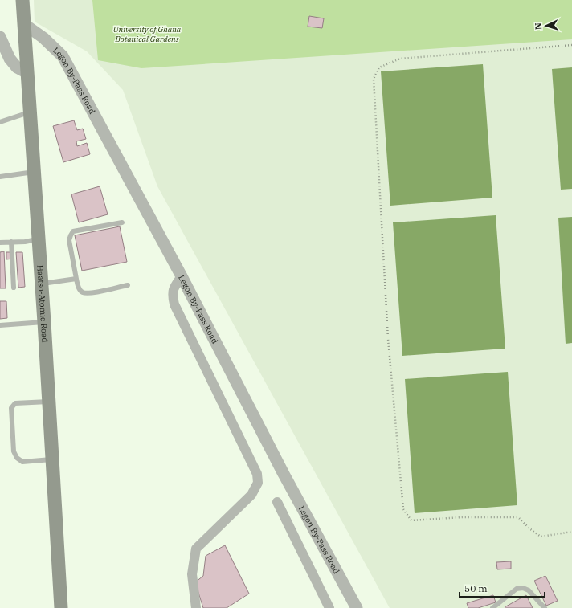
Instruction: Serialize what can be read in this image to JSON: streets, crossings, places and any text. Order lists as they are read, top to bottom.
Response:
{
  "streets": {
    "main road": ["Haatso-Atomic Road"],
    "street": ["Legon By-Pass Road"]
  },
  "crossings": [
    ["Legon By-Pass Road", "Haatso-Atomic Road"]
  ],
  "parks": ["University of Ghana Botanical Gardens"],
  "scale_bar": "50 m",
  "north": "left"
}
